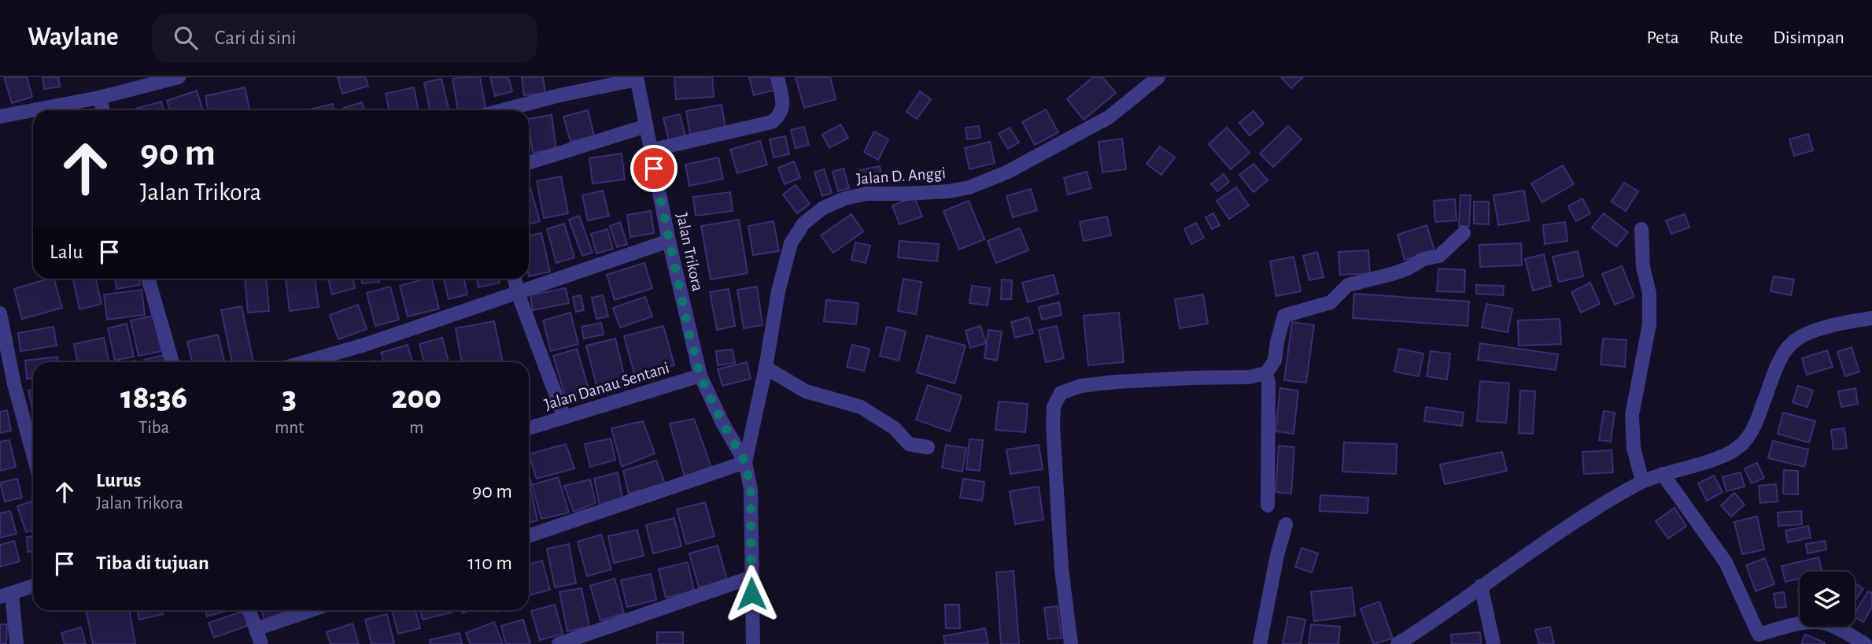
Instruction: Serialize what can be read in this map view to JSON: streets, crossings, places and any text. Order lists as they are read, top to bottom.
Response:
{
  "streets": {
    "street": ["Jalan D. Anggi", "Jalan Trikora", "Jalan Danau Sentani"]
  },
  "crossings": [
    ["Jalan D. Anggi", "Jalan Trikora"],
    ["Jalan Trikora", "Jalan Danau Sentani"]
  ],
  "page": {
    "header": "Waylane",
    "search": "Cari di sini",
    "nav": ["Peta", "Rute", "Disimpan"],
    "turn": ["90 m", "Jalan Trikora"],
    "then": "Lalu",
    "eta": [
      "18:36",
      "Tiba",
      "3",
      "mnt",
      "200",
      "m"
    ],
    "list": [
      {
        "name": "Lurus",
        "note": "Jalan Trikora",
        "value": "90 m"
      },
      {
        "name": "Tiba di tujuan",
        "value": "110 m"
      }
    ]
  }
}
